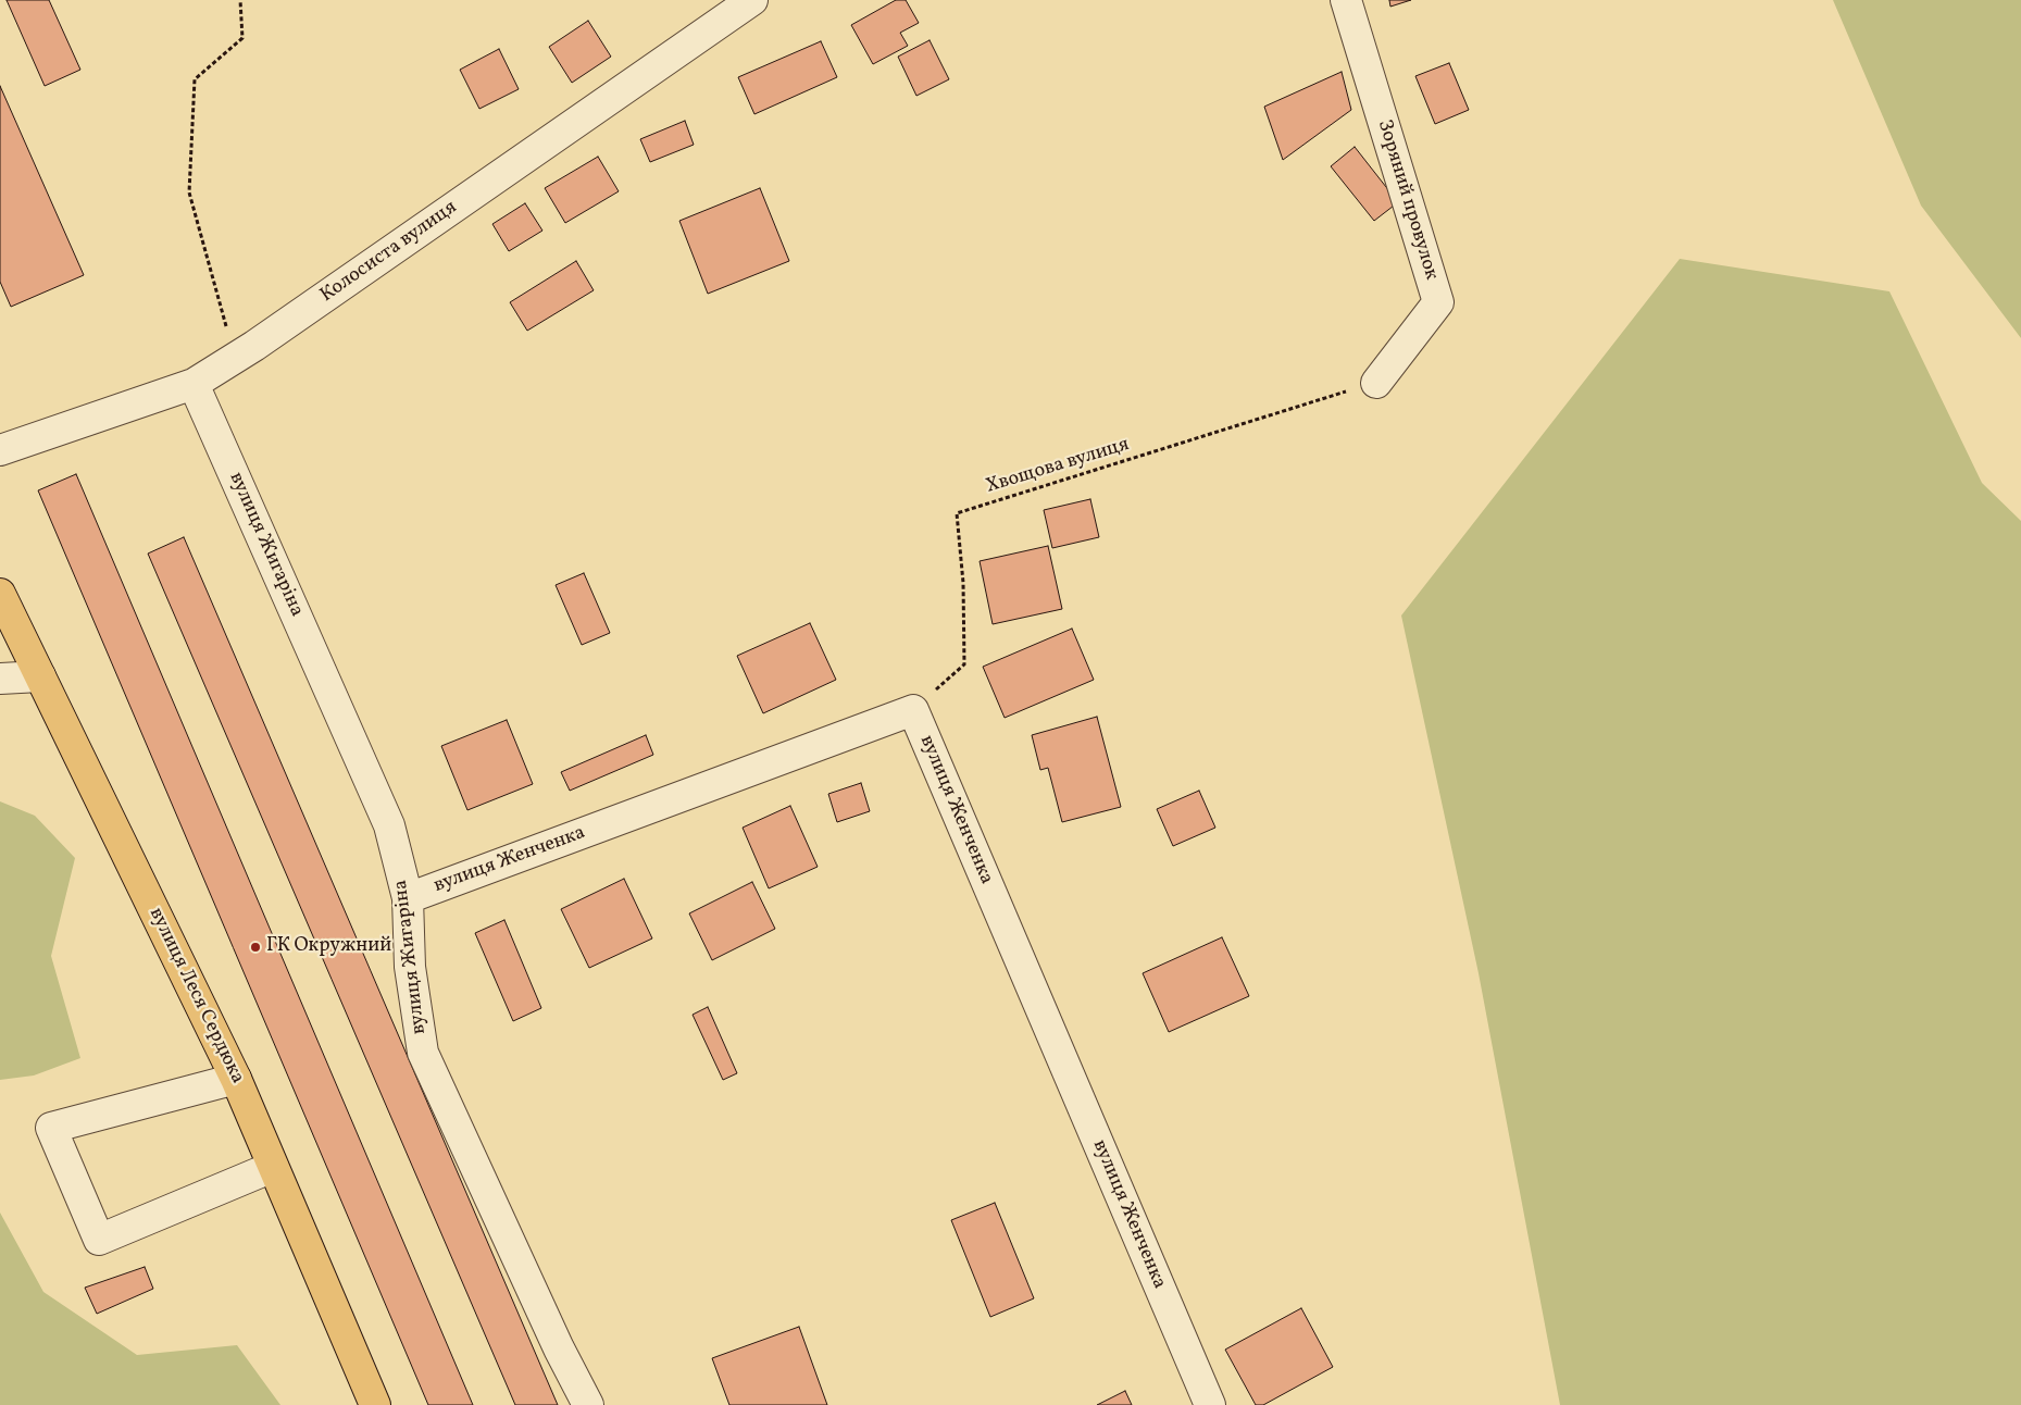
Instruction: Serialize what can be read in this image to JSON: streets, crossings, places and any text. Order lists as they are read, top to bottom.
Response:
{
  "streets": {
    "main road": ["вулиця Леся Сердюка"],
    "street": [
      "Зоряний провулок",
      "Колосиста вулиця",
      "вулиця Жигаріна",
      "вулиця Женченка"
    ],
    "path": ["Хвощова вулиця"]
  },
  "crossings": [
    ["Зоряний провулок", "Хвощова вулиця"],
    ["Колосиста вулиця", "вулиця Жигаріна"],
    ["Хвощова вулиця", "вулиця Женченка"],
    ["вулиця Жигаріна", "вулиця Женченка"]
  ],
  "places": ["ГК Окружний"]
}
